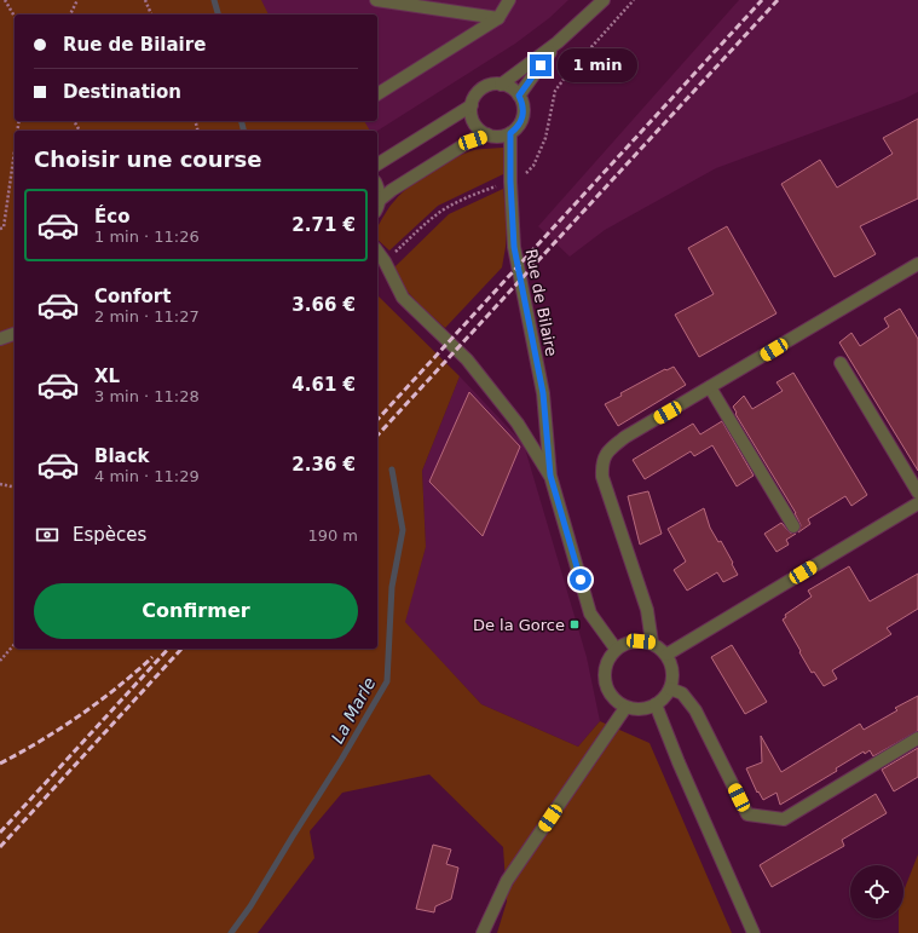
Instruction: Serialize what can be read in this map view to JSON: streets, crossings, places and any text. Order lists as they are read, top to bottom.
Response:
{
  "streets": {
    "street": ["Rue de Bilaire"]
  },
  "water": ["La Marle"],
  "places": {
    "transit": ["De la Gorce"]
  },
  "page": {
    "banner": ["Rue de Bilaire", "Destination"],
    "bubble": "1 min",
    "heading": "Choisir une course",
    "list": [
      {
        "name": "Éco",
        "note": "1 min · 11:26",
        "value": "2.71 €"
      },
      {
        "name": "Confort",
        "note": "2 min · 11:27",
        "value": "3.66 €"
      },
      {
        "name": "XL",
        "note": "3 min · 11:28",
        "value": "4.61 €"
      },
      {
        "name": "Black",
        "note": "4 min · 11:29",
        "value": "2.36 €"
      }
    ],
    "pay": ["Espèces", "190 m"],
    "buttons": "Confirmer"
  }
}
